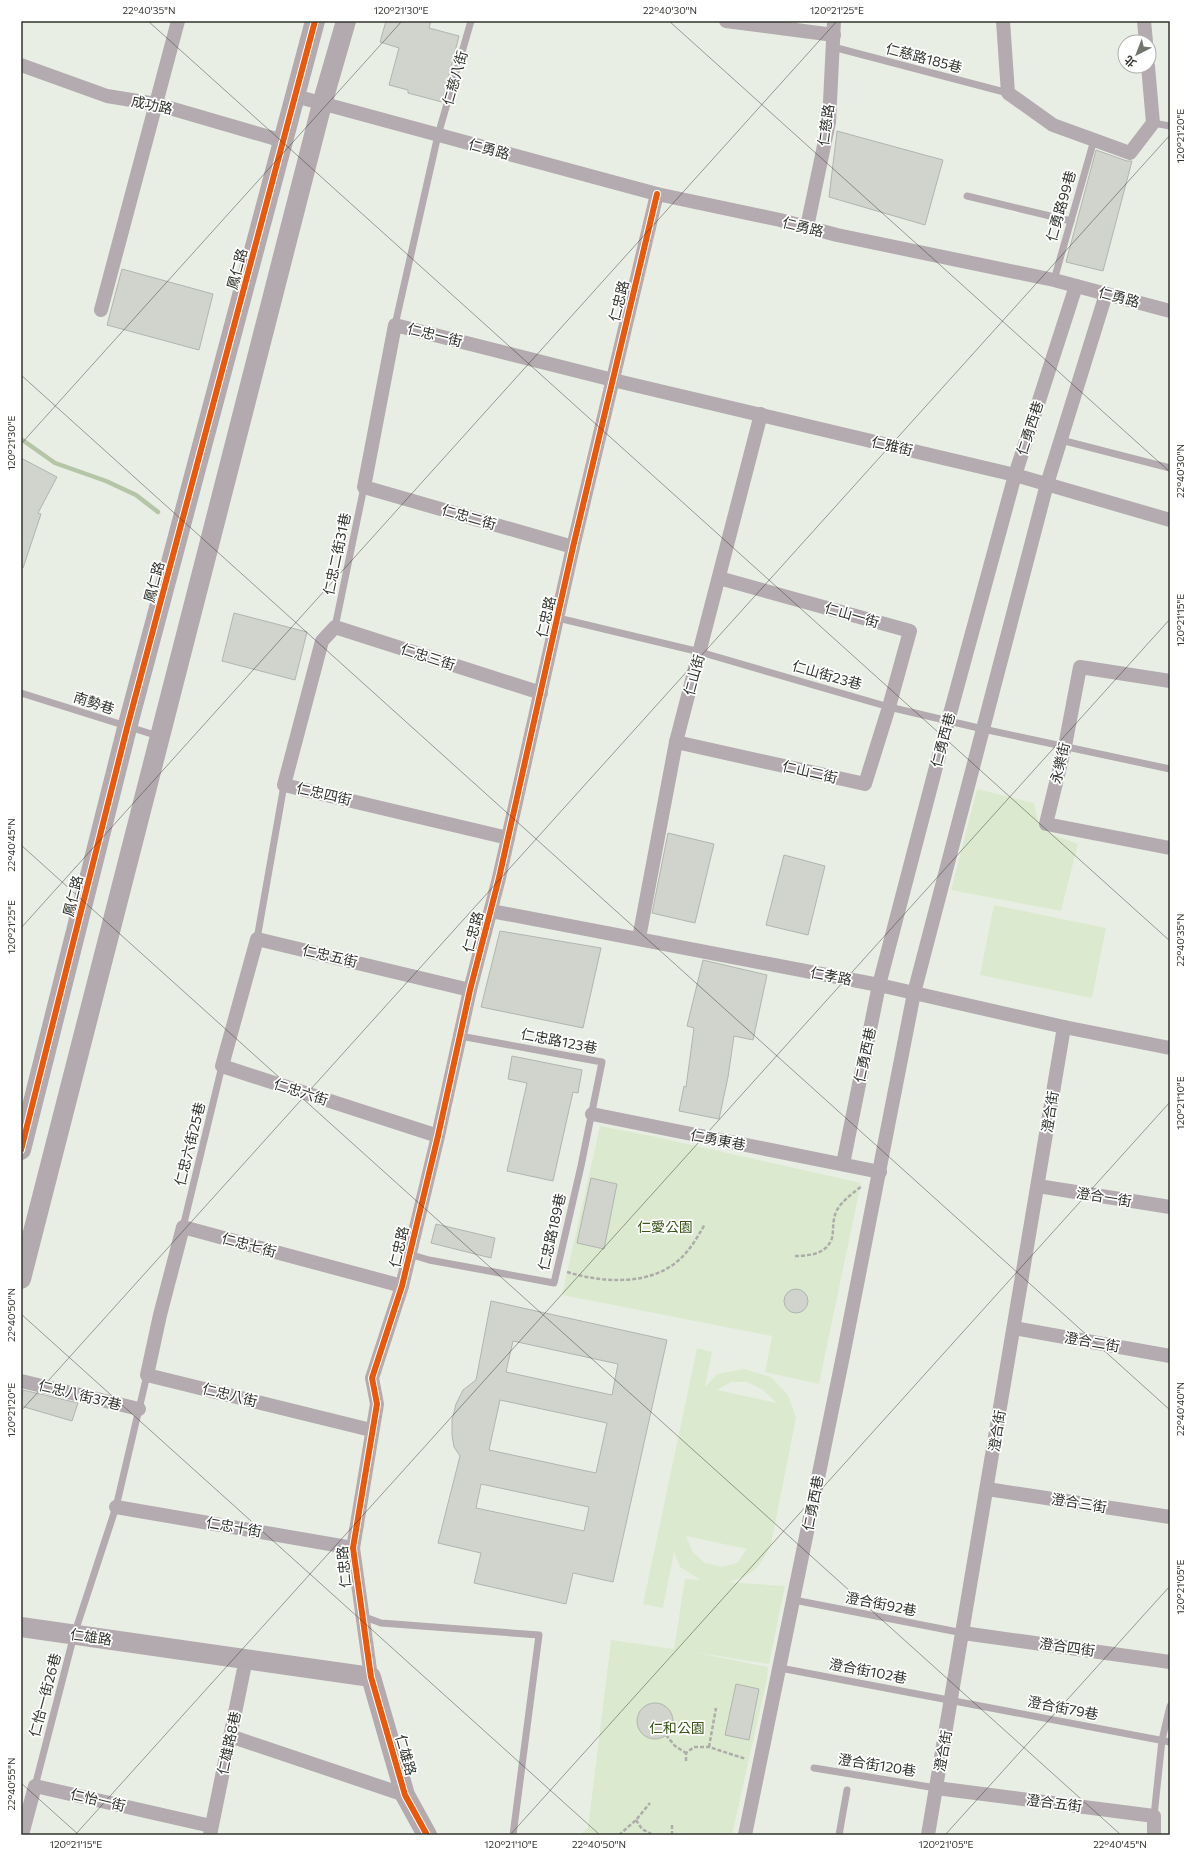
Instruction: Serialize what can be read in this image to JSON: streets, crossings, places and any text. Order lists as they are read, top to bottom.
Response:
{
  "streets": {
    "main road": ["鳳仁路", "仁雄路"],
    "street": [
      "成功路",
      "仁慈路",
      "仁勇路",
      "仁忠路",
      "仁忠一街",
      "仁勇西巷",
      "仁雅街",
      "仁忠二街",
      "仁山一街",
      "仁忠三街",
      "仁山街",
      "永樂街",
      "仁山二街",
      "仁忠四街",
      "仁忠五街",
      "仁孝路",
      "仁忠六街",
      "澄合街",
      "仁勇東巷",
      "澄合一街",
      "仁忠七街",
      "澄合二街",
      "仁忠八街37巷",
      "仁忠八街",
      "澄合三街",
      "仁忠十街",
      "澄合四街",
      "仁雄路8巷",
      "仁怡一街",
      "澄合五街"
    ],
    "lane": [
      "仁慈路185巷",
      "仁慈八街",
      "仁勇路99巷",
      "仁忠二街31巷",
      "仁山街23巷",
      "南勢巷",
      "仁忠路123巷",
      "仁忠六街25巷",
      "仁忠路189巷",
      "澄合街92巷",
      "澄合街102巷",
      "仁怡一街26巷",
      "澄合街79巷",
      "澄合街120巷"
    ]
  },
  "crossings": [
    ["仁慈路185巷", "仁慈路"],
    ["仁慈八街", "仁勇路"],
    ["成功路", "鳳仁路"],
    ["仁慈路", "仁勇路"],
    ["仁勇路", "仁勇路99巷"],
    ["仁勇路", "鳳仁路"],
    ["仁勇路", "仁忠路"],
    ["仁勇路", "仁勇西巷"],
    ["鳳仁路", "南勢巷"],
    ["仁忠路", "仁忠一街"],
    ["仁忠路", "仁雅街"],
    ["仁忠路", "仁忠二街"],
    ["仁忠路", "仁忠三街"],
    ["仁忠路", "仁山街23巷"],
    ["仁忠路", "仁忠四街"],
    ["仁忠路", "仁忠五街"],
    ["仁忠路", "仁孝路"],
    ["仁忠路", "仁忠路123巷"],
    ["仁忠路", "仁忠六街"],
    ["仁忠路", "仁忠路189巷"],
    ["仁忠路", "仁忠七街"],
    ["仁忠路", "仁忠八街"],
    ["仁忠路", "仁忠十街"],
    ["仁忠路", "仁雄路"],
    ["仁忠一街", "仁雅街"],
    ["仁忠一街", "仁忠二街"],
    ["仁忠一街", "仁忠二街31巷"],
    ["仁勇西巷", "仁雅街"],
    ["仁勇西巷", "仁山街23巷"],
    ["仁勇西巷", "仁孝路"],
    ["仁勇西巷", "仁勇東巷"],
    ["仁勇西巷", "澄合街92巷"],
    ["仁勇西巷", "澄合街102巷"],
    ["仁雅街", "仁山街"],
    ["仁忠二街", "仁忠二街31巷"],
    ["仁忠二街31巷", "仁忠三街"],
    ["仁忠二街31巷", "仁忠四街"],
    ["仁山一街", "仁山街"],
    ["仁山一街", "仁山街23巷"],
    ["仁山一街", "仁山二街"],
    ["仁忠三街", "仁忠四街"],
    ["仁山街", "仁山街23巷"],
    ["仁山街", "仁山二街"],
    ["仁山街", "仁孝路"],
    ["仁山街23巷", "永樂街"],
    ["仁山街23巷", "仁山二街"],
    ["仁孝路", "澄合街"],
    ["仁忠路123巷", "仁勇東巷"],
    ["仁忠路123巷", "仁忠路189巷"],
    ["仁忠六街", "仁忠六街25巷"],
    ["澄合街", "澄合一街"],
    ["澄合街", "澄合二街"],
    ["澄合街", "澄合三街"],
    ["澄合街", "澄合街92巷"],
    ["澄合街", "澄合四街"],
    ["澄合街", "澄合街102巷"],
    ["澄合街", "澄合街79巷"],
    ["澄合街", "澄合街120巷"],
    ["澄合街", "澄合五街"],
    ["仁勇東巷", "仁忠路189巷"],
    ["仁忠六街25巷", "仁忠七街"],
    ["澄合街92巷", "澄合四街"],
    ["仁雄路", "仁怡一街26巷"],
    ["仁雄路", "仁雄路8巷"],
    ["澄合街102巷", "澄合街79巷"],
    ["仁怡一街26巷", "仁怡一街"],
    ["仁雄路8巷", "仁怡一街"],
    ["澄合街120巷", "澄合五街"]
  ],
  "parks": ["仁愛公園", "仁和公園"],
  "north": "bottom left",
  "coordinates": [
    "22°40'35\"N",
    "120°21'30\"E",
    "22°40'30\"N",
    "120°21'25\"E",
    "120°21'20\"E",
    "120°21'15\"E",
    "22°40'45\"N",
    "120°21'10\"E",
    "22°40'50\"N",
    "22°40'40\"N",
    "120°21'05\"E",
    "22°40'55\"N"
  ]
}
